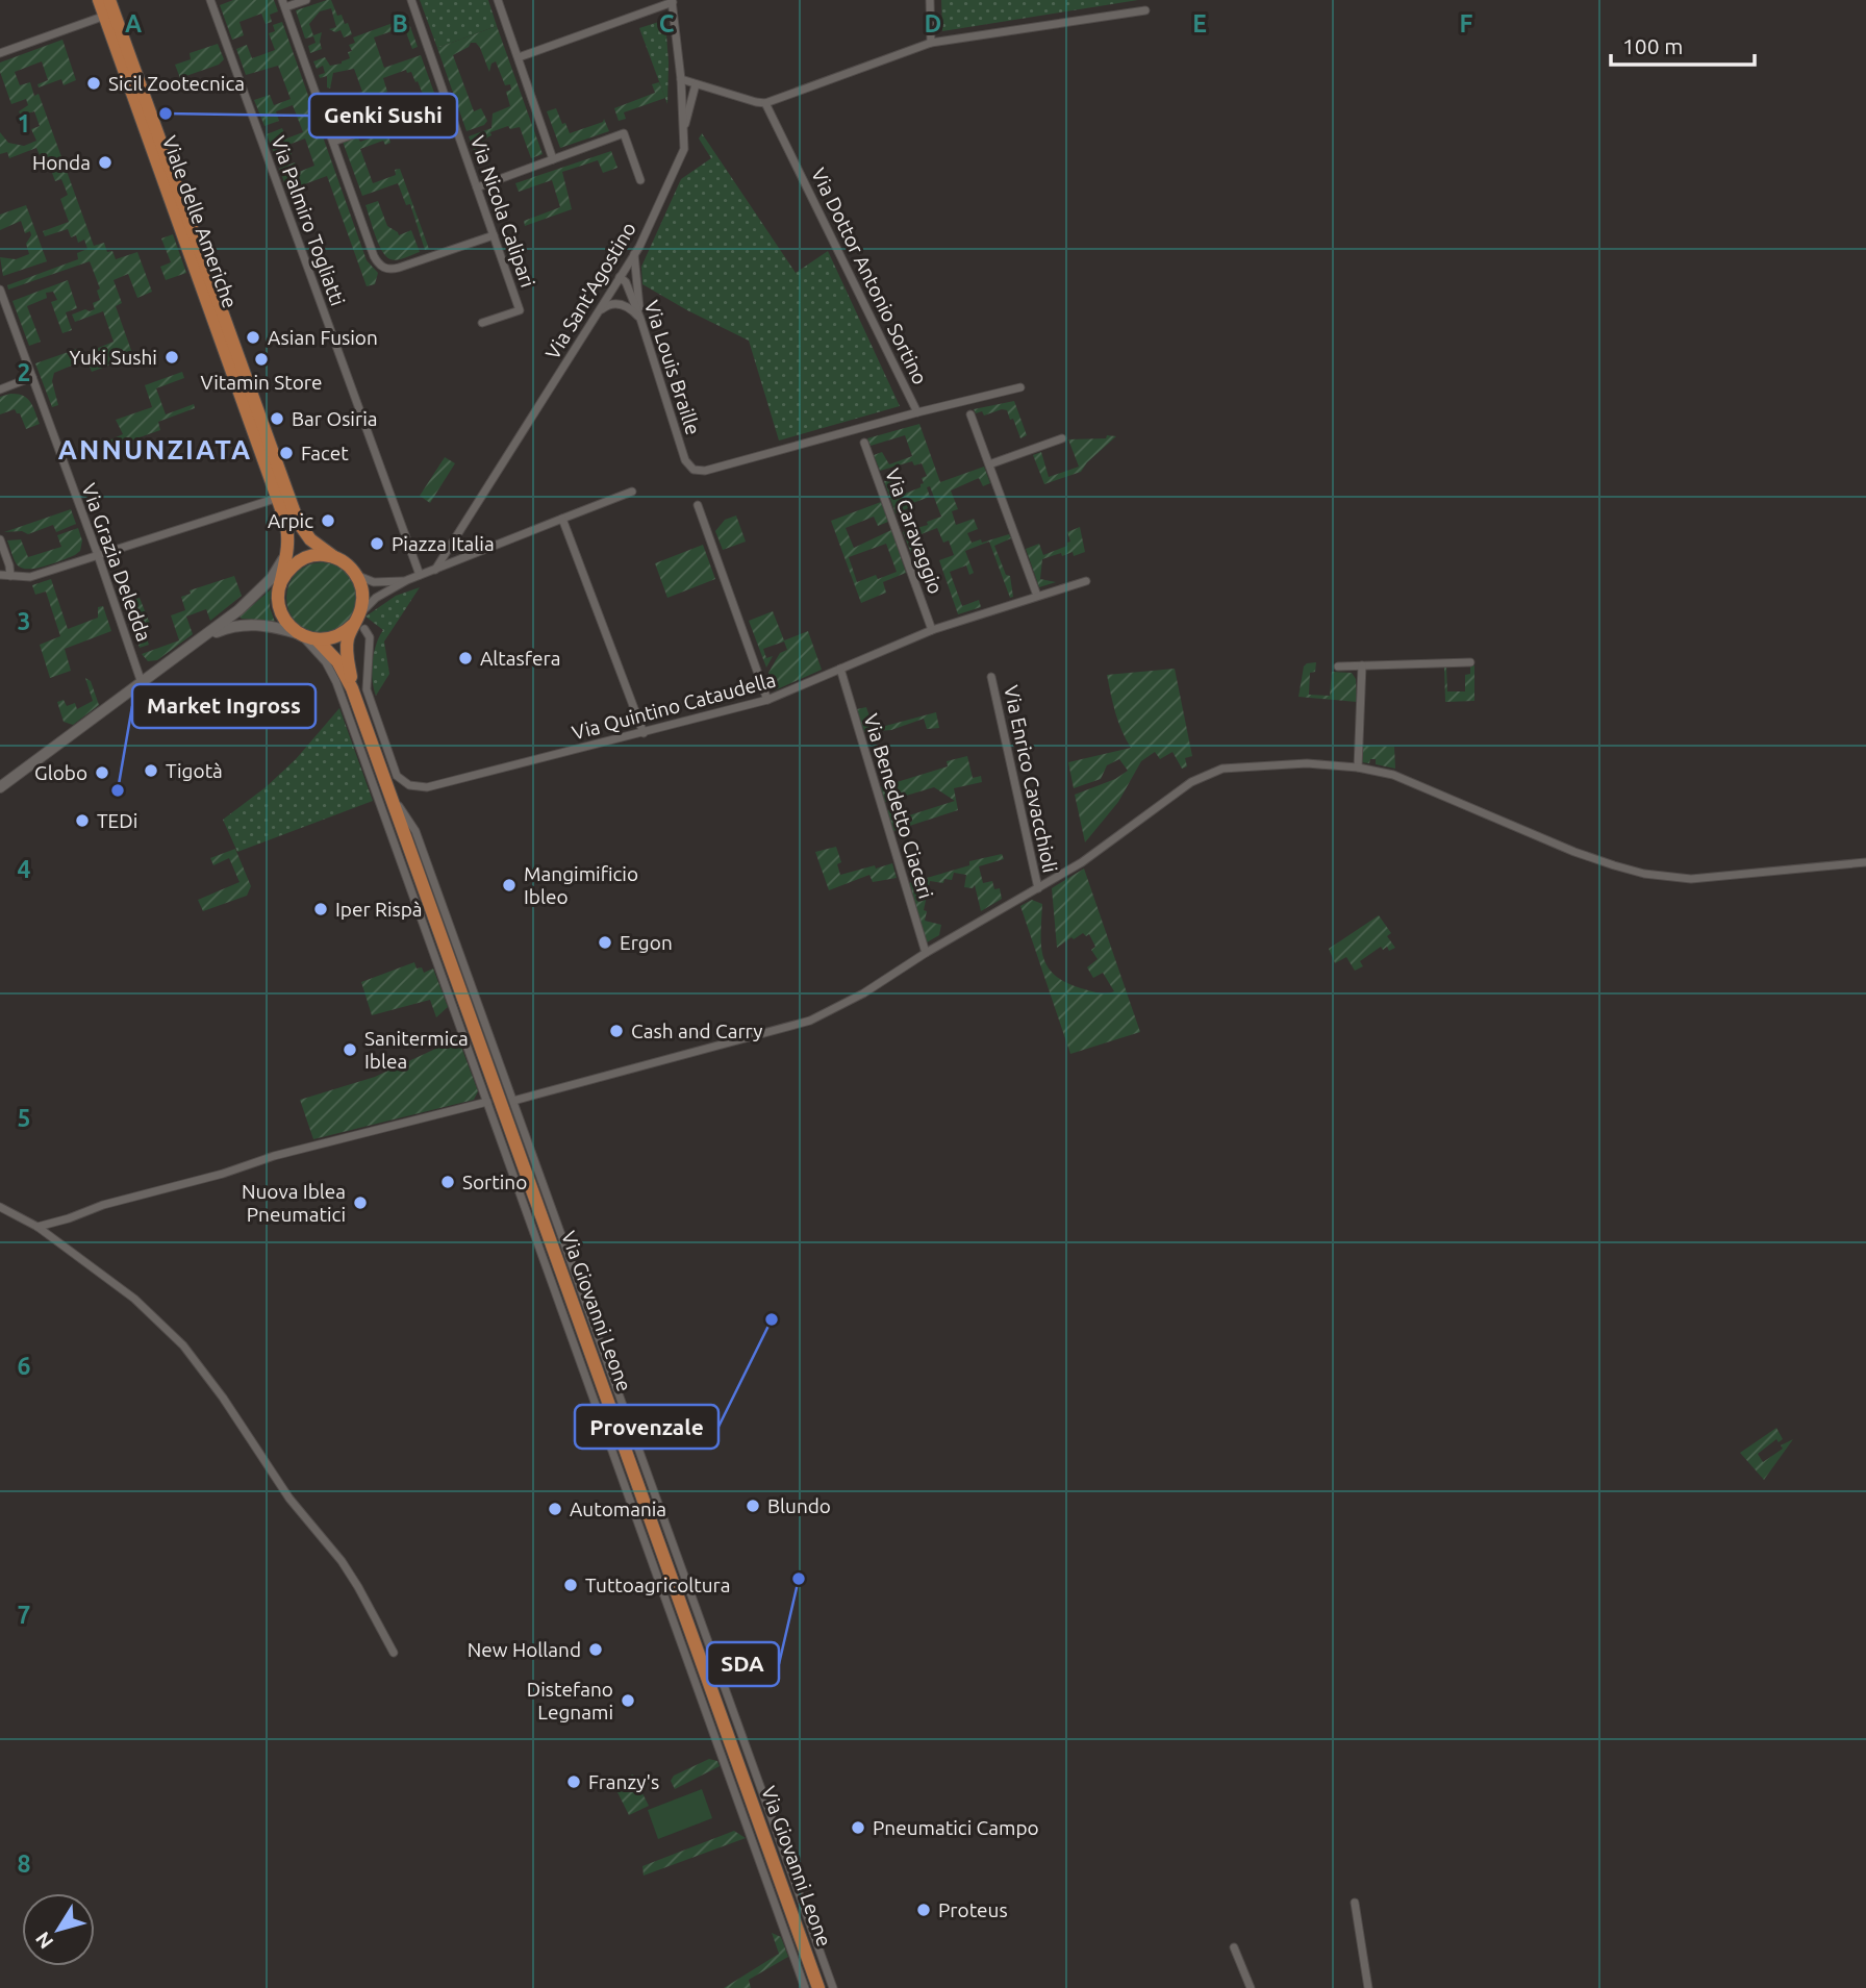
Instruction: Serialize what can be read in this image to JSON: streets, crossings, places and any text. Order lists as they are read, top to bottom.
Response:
{
  "streets": {
    "main road": ["Viale delle Americhe", "Via Giovanni Leone"],
    "street": [
      "Via Nicola Calipari",
      "Via Palmiro Togliatti",
      "Via Dottor Antonio Sortino",
      "Via Sant'Agostino",
      "Via Louis Braille",
      "Via Caravaggio",
      "Via Grazia Deledda",
      "Via Quintino Cataudella",
      "Via Enrico Cavacchioli",
      "Via Benedetto Ciaceri"
    ]
  },
  "crossings": [
    ["Viale delle Americhe", "Via Quintino Cataudella"],
    ["Via Dottor Antonio Sortino", "Via Louis Braille"],
    ["Via Sant'Agostino", "Via Louis Braille"],
    ["Via Caravaggio", "Via Quintino Cataudella"],
    ["Via Quintino Cataudella", "Via Benedetto Ciaceri"]
  ],
  "districts": ["ANNUNZIATA"],
  "places": [
    "Sicil Zootecnica",
    "Genki Sushi",
    "Honda",
    "Asian Fusion",
    "Yuki Sushi",
    "Vitamin Store",
    "Bar Osiria",
    "Facet",
    "Arpic",
    "Piazza Italia",
    "Altasfera",
    "Tigotà",
    "Globo",
    "Market Ingross",
    "TEDi",
    "Mangimificio Ibleo",
    "Iper Rispà",
    "Ergon",
    "Cash and Carry",
    "Sanitermica Iblea",
    "Sortino",
    "Nuova Iblea Pneumatici",
    "Provenzale",
    "Blundo",
    "Automania",
    "SDA",
    "Tuttoagricoltura",
    "New Holland",
    "Distefano Legnami",
    "Franzy's",
    "Pneumatici Campo",
    "Proteus"
  ],
  "scale_bar": "100 m",
  "north": "bottom left",
  "grid": {
    "columns": [
      "A",
      "B",
      "C",
      "D",
      "E",
      "F"
    ],
    "rows": [
      "1",
      "2",
      "3",
      "4",
      "5",
      "6",
      "7",
      "8"
    ]
  }
}
